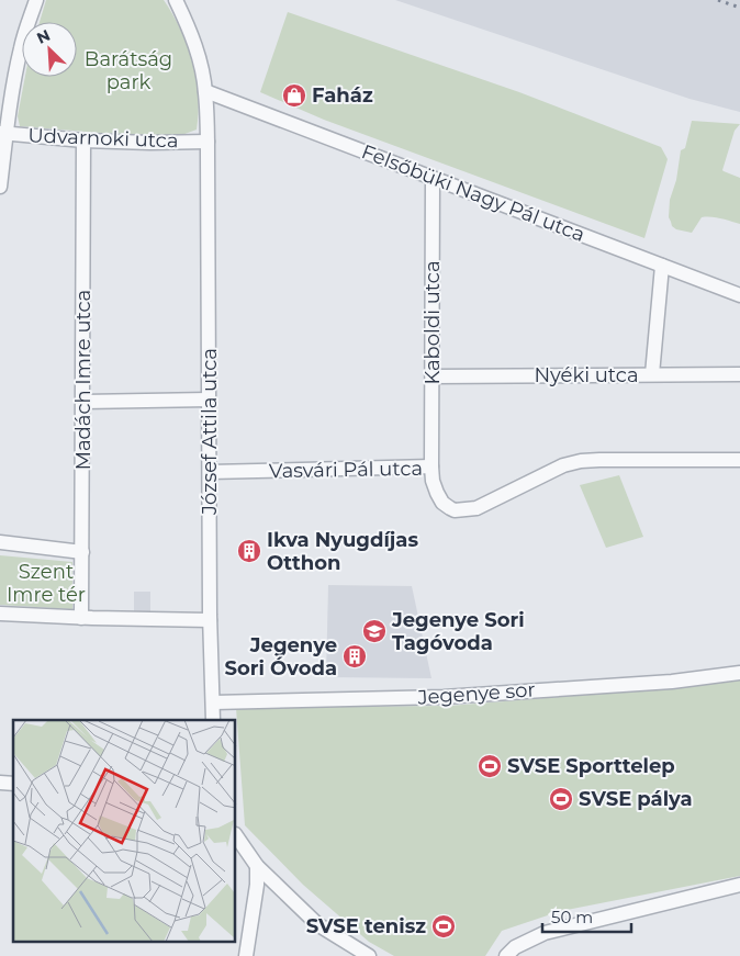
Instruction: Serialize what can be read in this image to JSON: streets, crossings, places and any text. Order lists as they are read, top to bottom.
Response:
{
  "streets": {
    "street": [
      "Udvarnoki utca",
      "Felsőbüki Nagy Pál utca",
      "Kaboldi utca",
      "Nyéki utca",
      "Madách Imre utca",
      "József Attila utca",
      "Vasvári Pál utca",
      "Jegenye sor"
    ]
  },
  "crossings": [
    ["Udvarnoki utca", "Madách Imre utca"],
    ["Udvarnoki utca", "József Attila utca"],
    ["Felsőbüki Nagy Pál utca", "Kaboldi utca"],
    ["Felsőbüki Nagy Pál utca", "József Attila utca"],
    ["Kaboldi utca", "Nyéki utca"],
    ["Kaboldi utca", "Vasvári Pál utca"],
    ["József Attila utca", "Vasvári Pál utca"],
    ["József Attila utca", "Jegenye sor"]
  ],
  "parks": ["Barátság park", "Szent Imre tér"],
  "places": {
    "shop": ["Faház"],
    "building": ["Ikva Nyugdíjas Otthon", "Jegenye Sori Óvoda"],
    "school or university": ["Jegenye Sori Tagóvoda"],
    "sports": ["SVSE Sporttelep", "SVSE pálya", "SVSE tenisz"]
  },
  "scale_bar": "50 m",
  "north": "top left"
}
